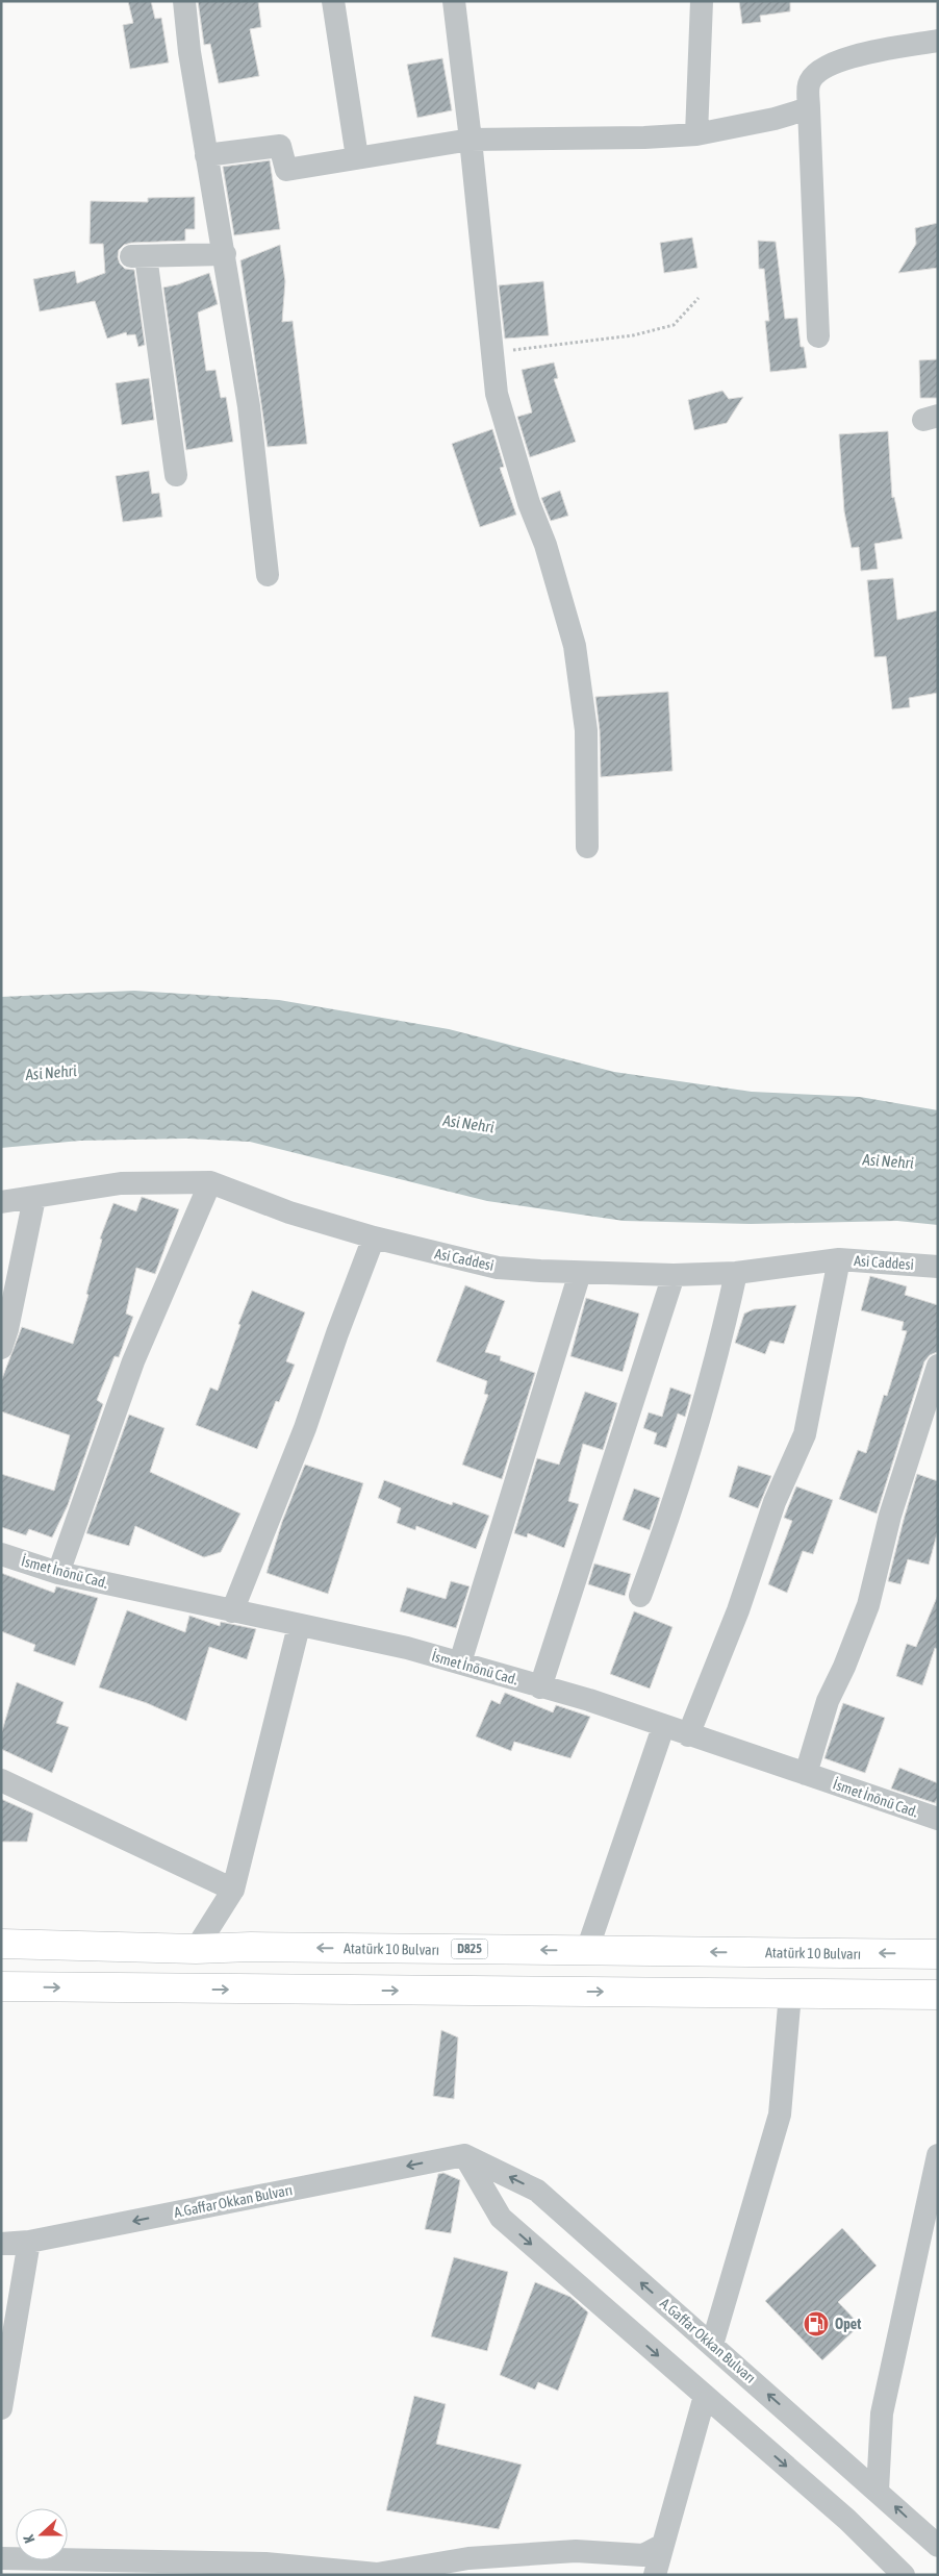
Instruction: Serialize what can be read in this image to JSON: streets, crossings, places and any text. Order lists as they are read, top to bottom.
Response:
{
  "streets": {
    "highway": ["Atatürk 10 Bulvarı", "D825"],
    "street": ["Asi Caddesi", "İsmet İnönü Cad.", "A.Gaffar Okkan Bulvarı"]
  },
  "one_way": ["A.Gaffar Okkan Bulvarı"],
  "water": ["Asi Nehri"],
  "places": {
    "fuel station": ["Opet"]
  },
  "north": "left"
}
